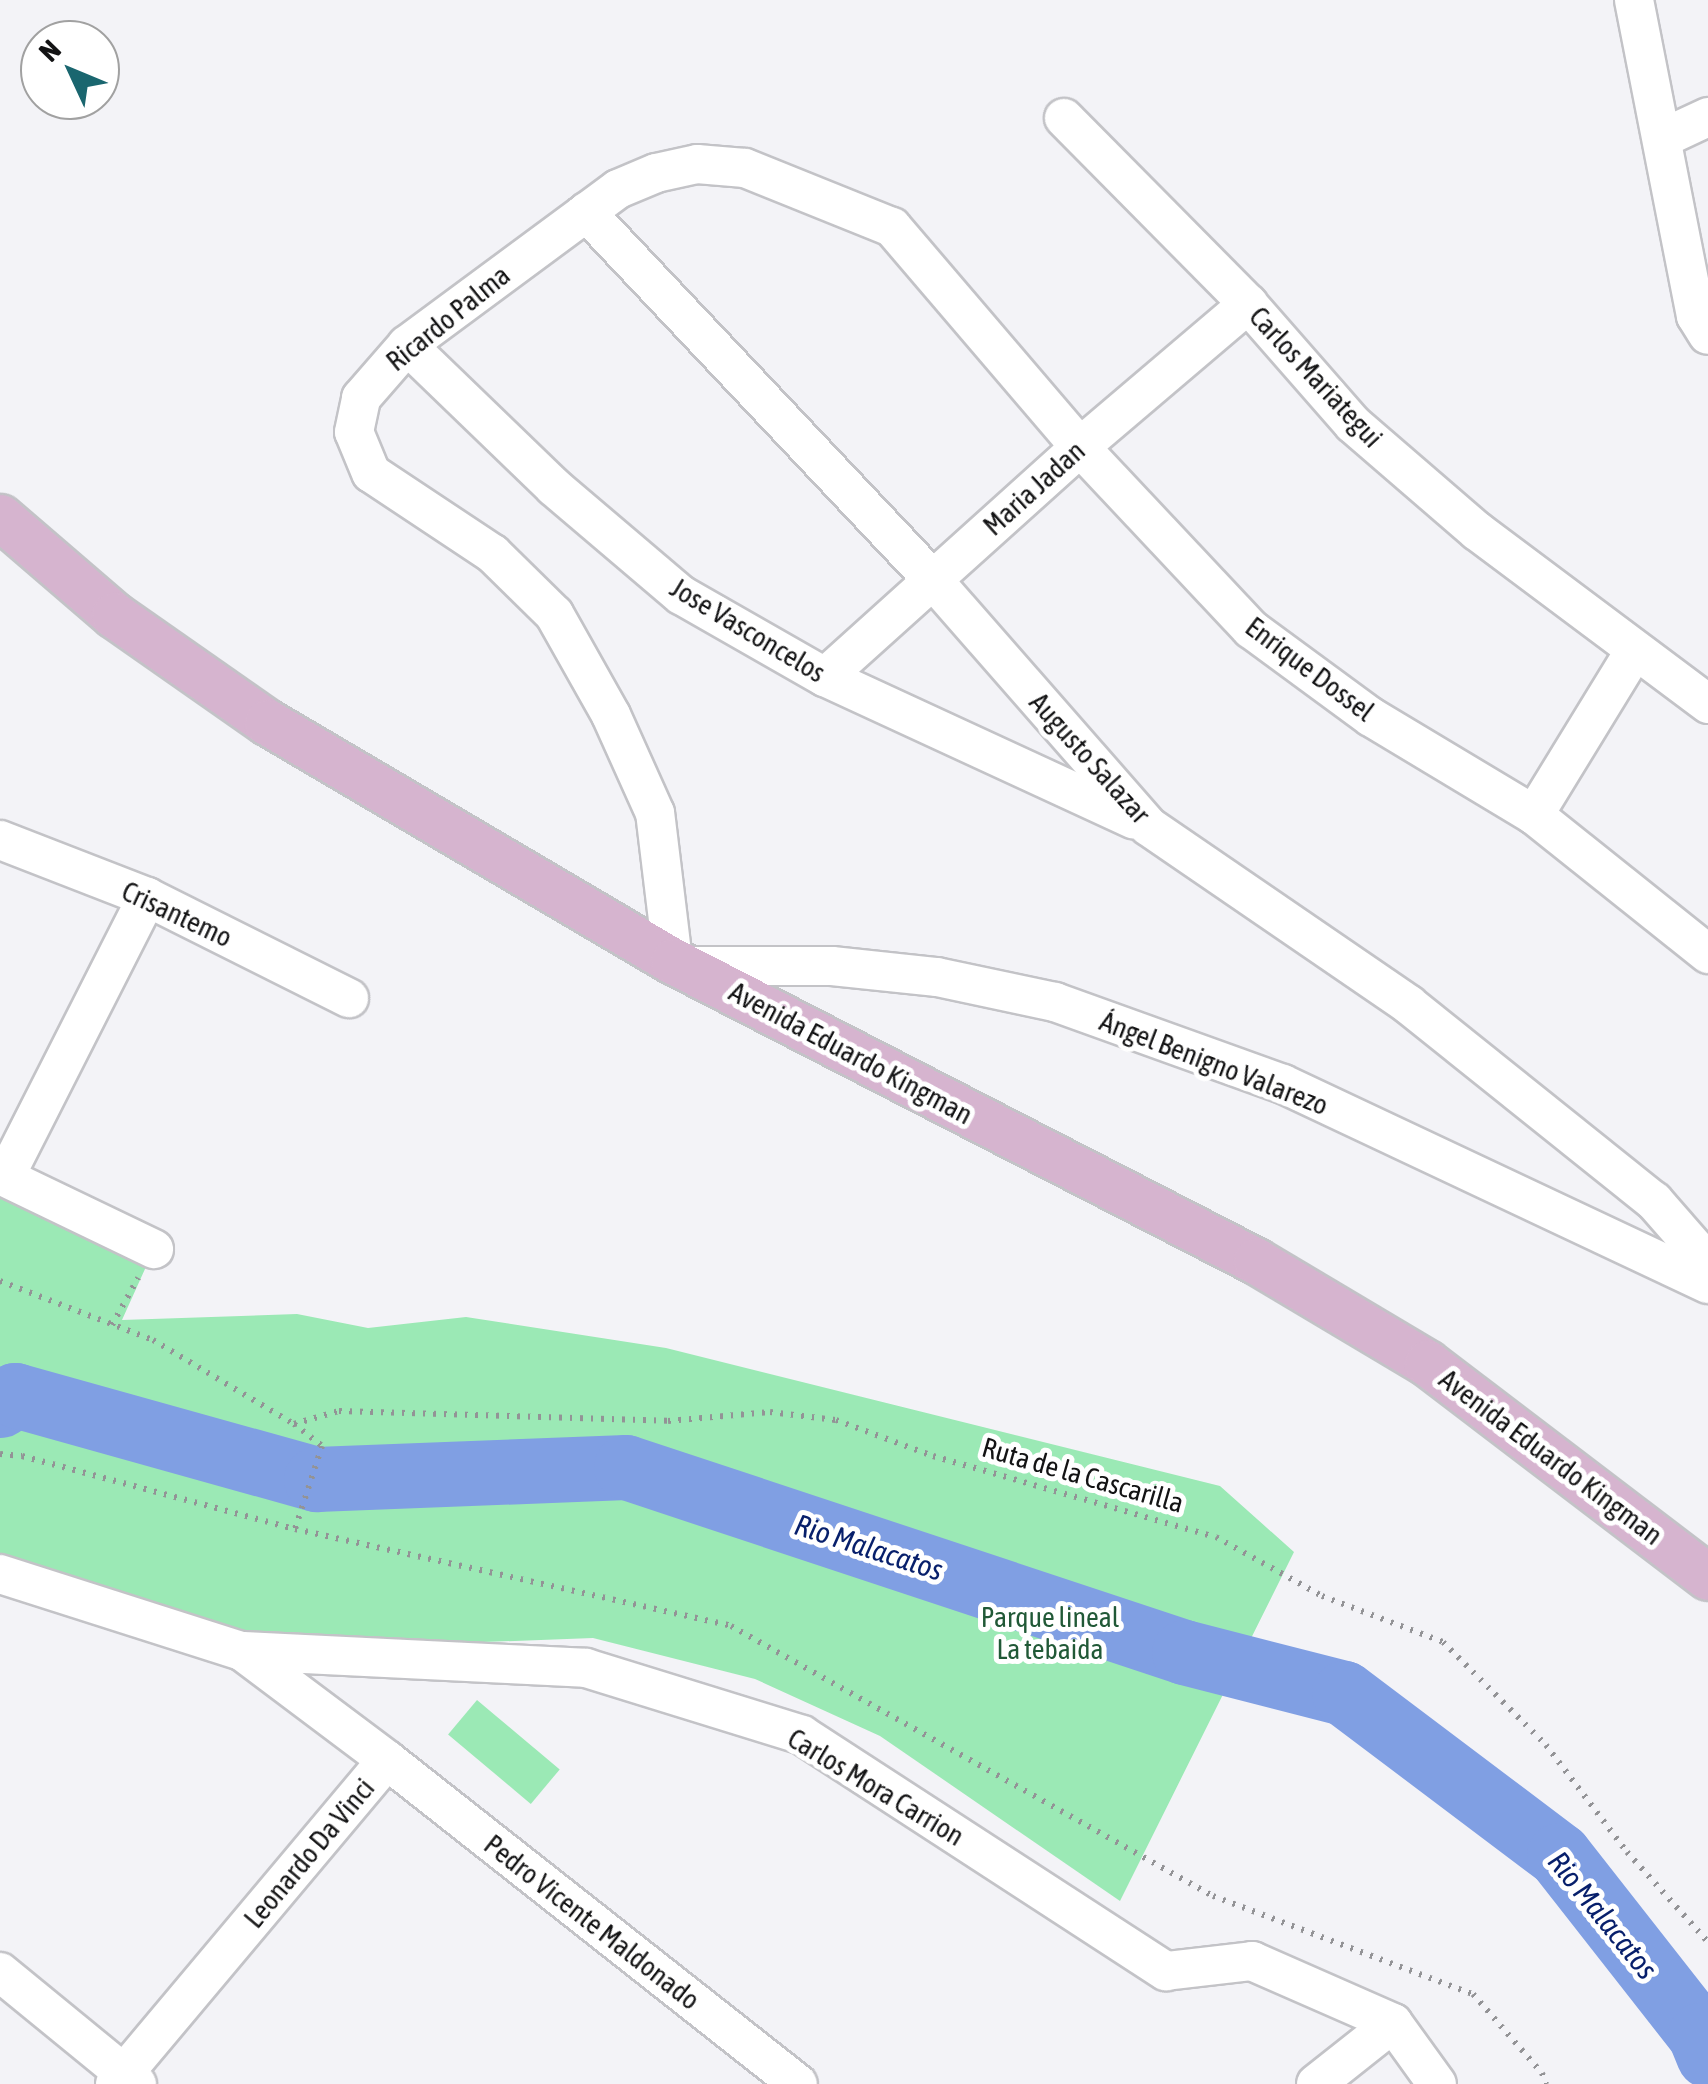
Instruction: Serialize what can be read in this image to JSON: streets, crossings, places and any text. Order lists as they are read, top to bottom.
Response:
{
  "streets": {
    "main road": ["Avenida Eduardo Kingman"],
    "street": [
      "Ricardo Palma",
      "Carlos Mariategui",
      "Maria Jadan",
      "Jose Vasconcelos",
      "Enrique Dossel",
      "Augusto Salazar",
      "Crisantemo",
      "Ángel Benigno Valarezo",
      "Carlos Mora Carrion",
      "Leonardo Da Vinci",
      "Pedro Vicente Maldonado"
    ],
    "path": ["Ruta de la Cascarilla"]
  },
  "crossings": [
    ["Ricardo Palma", "Jose Vasconcelos"],
    ["Ricardo Palma", "Enrique Dossel"],
    ["Ricardo Palma", "Augusto Salazar"],
    ["Ricardo Palma", "Avenida Eduardo Kingman"],
    ["Ricardo Palma", "Ángel Benigno Valarezo"],
    ["Carlos Mariategui", "Maria Jadan"],
    ["Maria Jadan", "Jose Vasconcelos"],
    ["Maria Jadan", "Enrique Dossel"],
    ["Maria Jadan", "Augusto Salazar"],
    ["Jose Vasconcelos", "Augusto Salazar"],
    ["Avenida Eduardo Kingman", "Ángel Benigno Valarezo"],
    ["Carlos Mora Carrion", "Leonardo Da Vinci"],
    ["Leonardo Da Vinci", "Pedro Vicente Maldonado"]
  ],
  "water": ["Rio Malacatos"],
  "parks": ["Parque lineal La tebaida"],
  "north": "top left"
}
